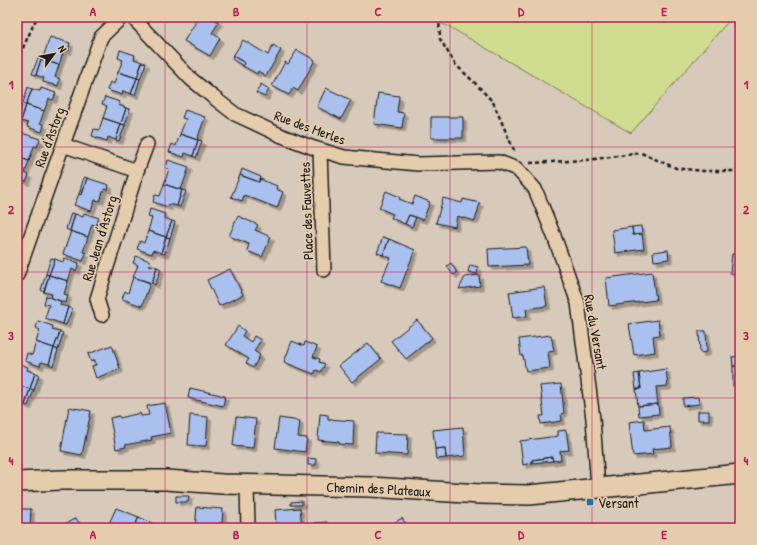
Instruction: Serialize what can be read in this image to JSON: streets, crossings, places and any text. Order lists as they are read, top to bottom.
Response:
{
  "streets": {
    "street": [
      "Rue des Merles",
      "Rue d'Astorg",
      "Place des Fauvettes",
      "Rue Jean d'Astorg",
      "Rue du Versant",
      "Chemin des Plateaux"
    ]
  },
  "crossings": [
    ["Rue des Merles", "Place des Fauvettes"],
    ["Rue des Merles", "Rue du Versant"],
    ["Rue du Versant", "Chemin des Plateaux"]
  ],
  "places": {
    "transit": ["Versant"]
  },
  "north": "top right",
  "grid": {
    "columns": [
      "A",
      "B",
      "C",
      "D",
      "E"
    ],
    "rows": [
      "1",
      "2",
      "3",
      "4"
    ]
  }
}
